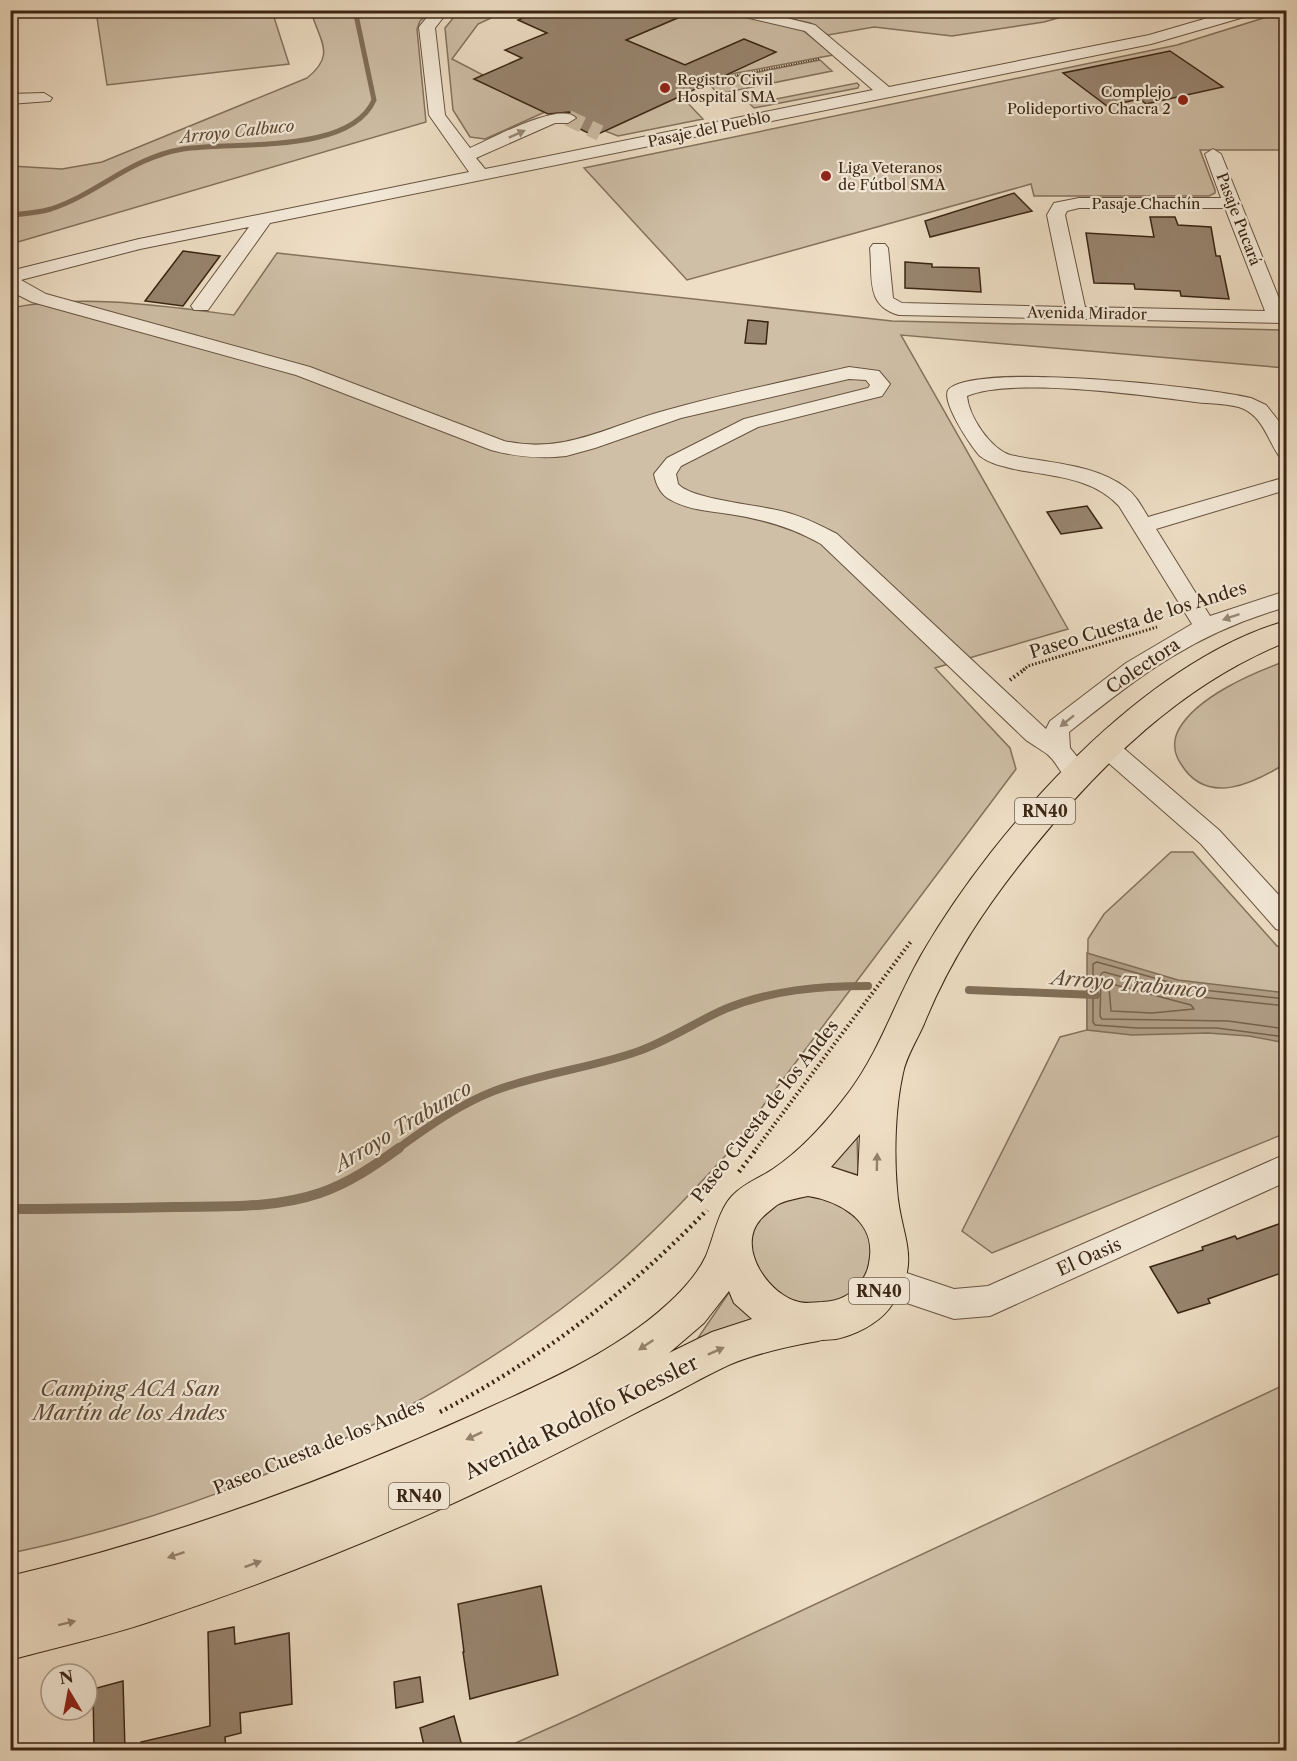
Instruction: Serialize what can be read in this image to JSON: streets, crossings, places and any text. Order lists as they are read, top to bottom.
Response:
{
  "streets": {
    "main road": ["RN40", "Avenida Rodolfo Koessler"],
    "street": [
      "Pasaje del Pueblo",
      "Pasaje Chachín",
      "Pasaje Pucará",
      "Avenida Mirador",
      "Colectora",
      "El Oasis"
    ],
    "path": ["Paseo Cuesta de los Andes"]
  },
  "crossings": [
    ["Pasaje Chachín", "Pasaje Pucará"],
    ["Pasaje Chachín", "Avenida Mirador"],
    ["Pasaje Pucará", "Avenida Mirador"],
    ["Paseo Cuesta de los Andes", "Colectora"],
    ["Paseo Cuesta de los Andes", "RN40"],
    ["Paseo Cuesta de los Andes", "El Oasis"],
    ["Paseo Cuesta de los Andes", "Avenida Rodolfo Koessler"],
    ["RN40", "El Oasis"],
    ["RN40", "Avenida Rodolfo Koessler"],
    ["El Oasis", "Avenida Rodolfo Koessler"]
  ],
  "water": ["Arroyo Calbuco", "Arroyo Trabunco"],
  "parks": ["Camping ACA San Martín de los Andes"],
  "places": ["Registro Civil Hospital SMA", "Complejo Polideportivo Chacra 2", "Liga Veteranos de Fútbol SMA"],
  "north": "top"
}
